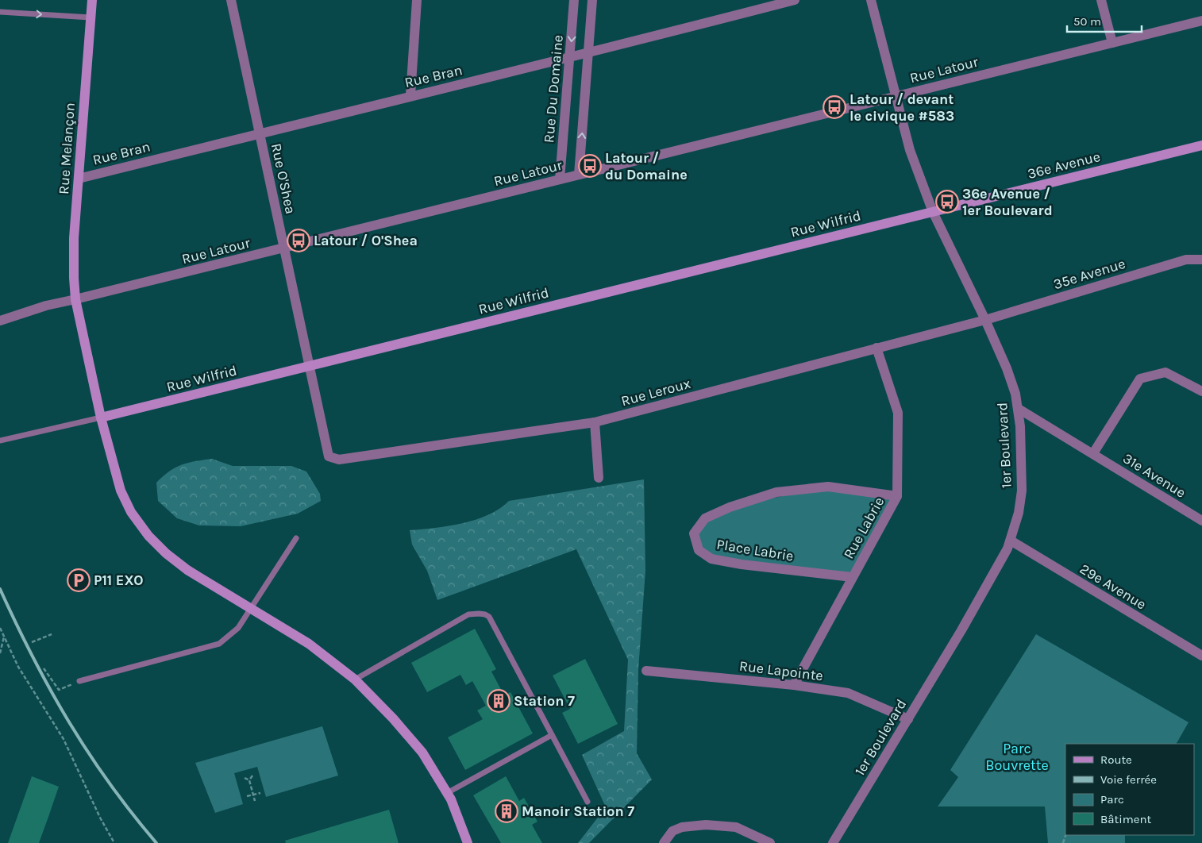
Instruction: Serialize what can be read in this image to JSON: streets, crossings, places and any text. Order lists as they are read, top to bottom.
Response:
{
  "streets": {
    "street": [
      "Rue Latour",
      "Rue Bran",
      "Rue Du Domaine",
      "Rue Melançon",
      "36e Avenue",
      "Rue O'Shea",
      "Rue Wilfrid",
      "35e Avenue",
      "Rue Leroux",
      "1er Boulevard",
      "31e Avenue",
      "Rue Labrie",
      "Place Labrie",
      "29e Avenue",
      "Rue Lapointe"
    ]
  },
  "crossings": [
    ["Rue Latour", "Rue Du Domaine"],
    ["Rue Latour", "Rue Melançon"],
    ["Rue Latour", "Rue O'Shea"],
    ["Rue Latour", "1er Boulevard"],
    ["Rue Bran", "Rue Du Domaine"],
    ["Rue Bran", "Rue Melançon"],
    ["Rue Bran", "Rue O'Shea"],
    ["Rue Melançon", "Rue Wilfrid"],
    ["36e Avenue", "Rue Wilfrid"],
    ["36e Avenue", "1er Boulevard"],
    ["Rue O'Shea", "Rue Wilfrid"],
    ["Rue O'Shea", "Rue Leroux"],
    ["Rue Wilfrid", "1er Boulevard"],
    ["35e Avenue", "Rue Leroux"],
    ["35e Avenue", "1er Boulevard"],
    ["Rue Leroux", "1er Boulevard"],
    ["Rue Leroux", "Rue Labrie"],
    ["1er Boulevard", "31e Avenue"],
    ["1er Boulevard", "29e Avenue"],
    ["1er Boulevard", "Rue Lapointe"],
    ["Rue Labrie", "Place Labrie"],
    ["Rue Labrie", "Rue Lapointe"]
  ],
  "parks": ["Parc Bouvrette"],
  "places": {
    "bus stop": [
      "Latour / devant le civique #583",
      "Latour / du Domaine",
      "36e Avenue / 1er Boulevard",
      "Latour / O'Shea"
    ],
    "parking": ["P11 EXO"],
    "building": ["Station 7", "Manoir Station 7"]
  },
  "legend": [
    "Route",
    "Voie ferrée",
    "Parc",
    "Bâtiment"
  ],
  "scale_bar": "50 m"
}
